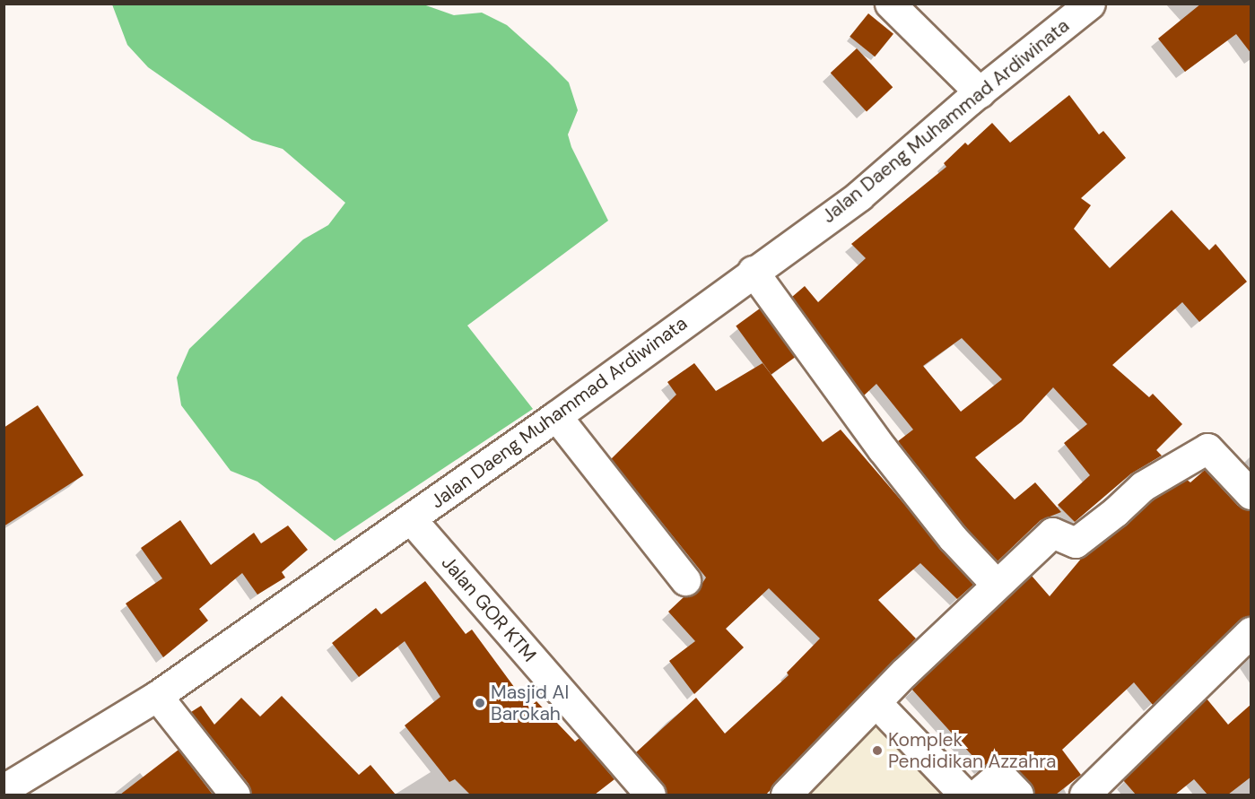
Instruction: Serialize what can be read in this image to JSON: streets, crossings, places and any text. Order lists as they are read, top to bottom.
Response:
{
  "streets": {
    "street": ["Jalan Daeng Muhammad Ardiwinata", "Jalan GOR KTM"]
  },
  "crossings": [
    ["Jalan Daeng Muhammad Ardiwinata", "Jalan GOR KTM"]
  ],
  "places": ["Masjid Al Barokah", "Komplek Pendidikan Azzahra"]
}
